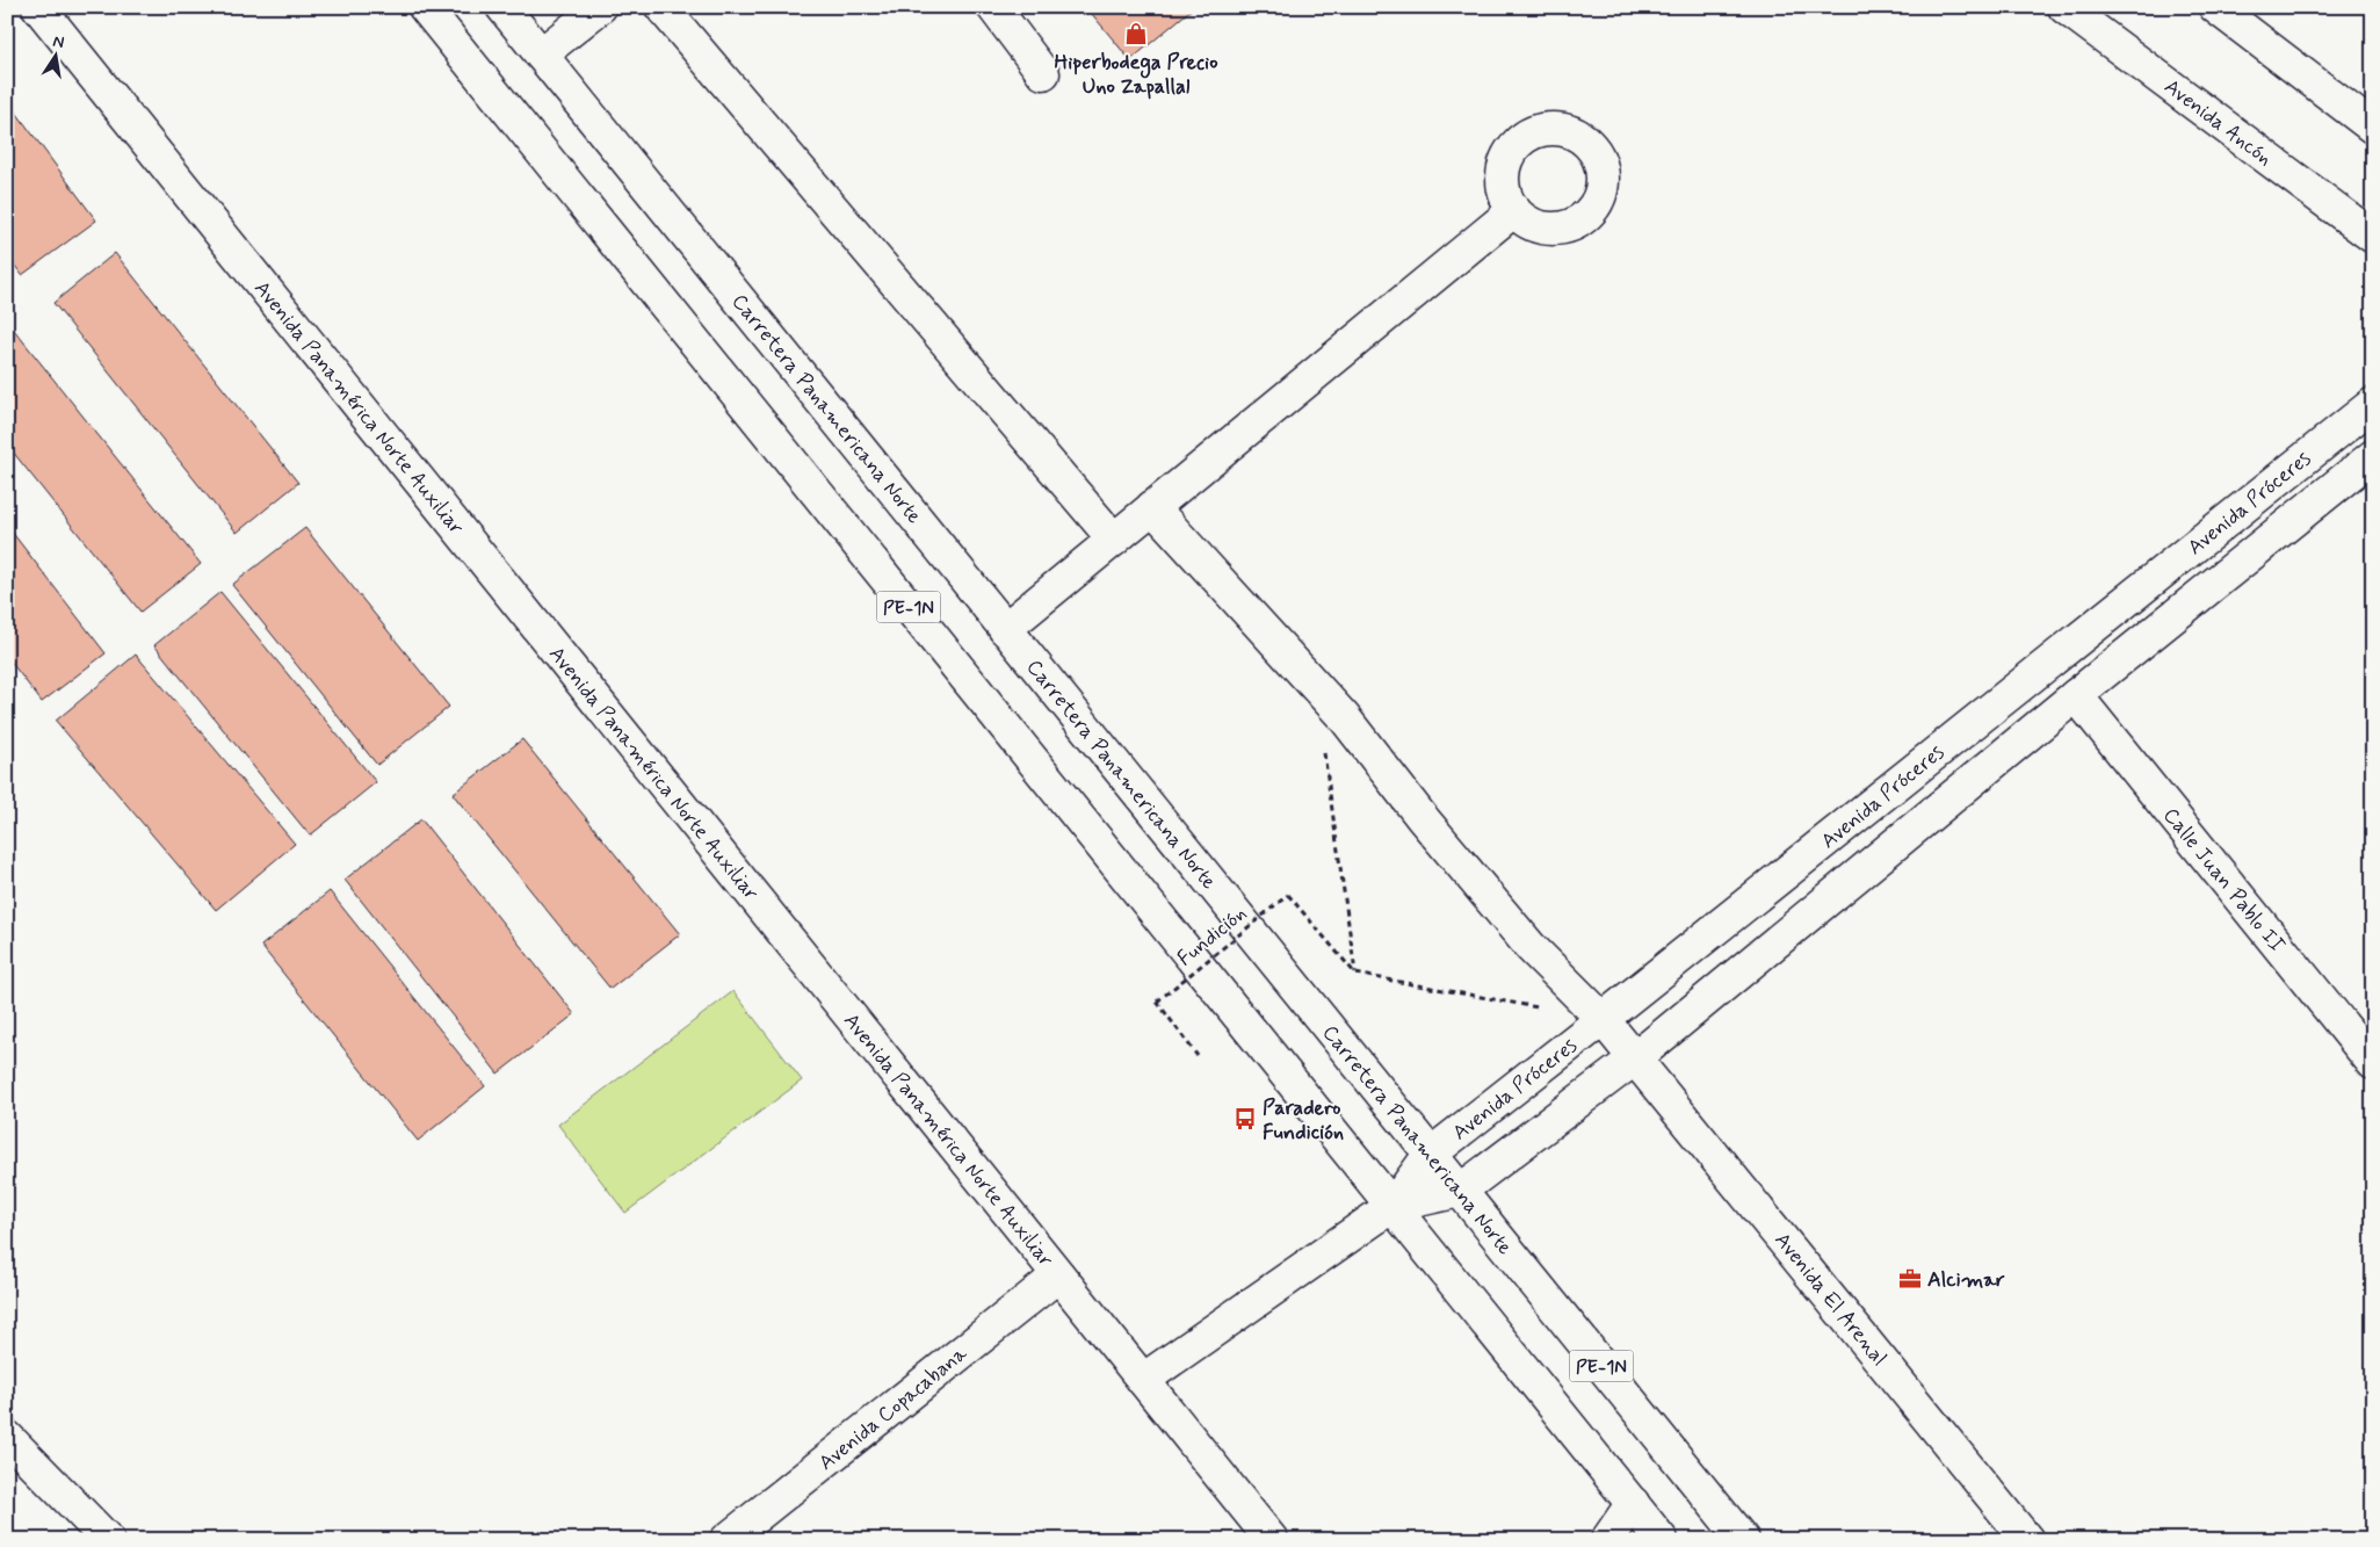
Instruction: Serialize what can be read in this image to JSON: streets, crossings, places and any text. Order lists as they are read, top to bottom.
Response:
{
  "streets": {
    "main road": [
      "Avenida Ancón",
      "Avenida Panamérica Norte Auxiliar",
      "Carretera Panamericana Norte",
      "Avenida Próceres",
      "PE-1N",
      "Calle Juan Pablo II",
      "Avenida El Arenal",
      "Avenida Copacabana"
    ],
    "path": ["Fundición"]
  },
  "crossings": [
    ["Avenida Panamérica Norte Auxiliar", "Avenida Copacabana"],
    ["Carretera Panamericana Norte", "Avenida Próceres"],
    ["Avenida Próceres", "PE-1N"],
    ["Avenida Próceres", "Calle Juan Pablo II"],
    ["Avenida Próceres", "Avenida El Arenal"]
  ],
  "places": {
    "shop": ["Hiperbodega Precio Uno Zapallal"],
    "bus stop": ["Paradero Fundición"],
    "office": ["Alcimar"]
  },
  "north": "top"
}
